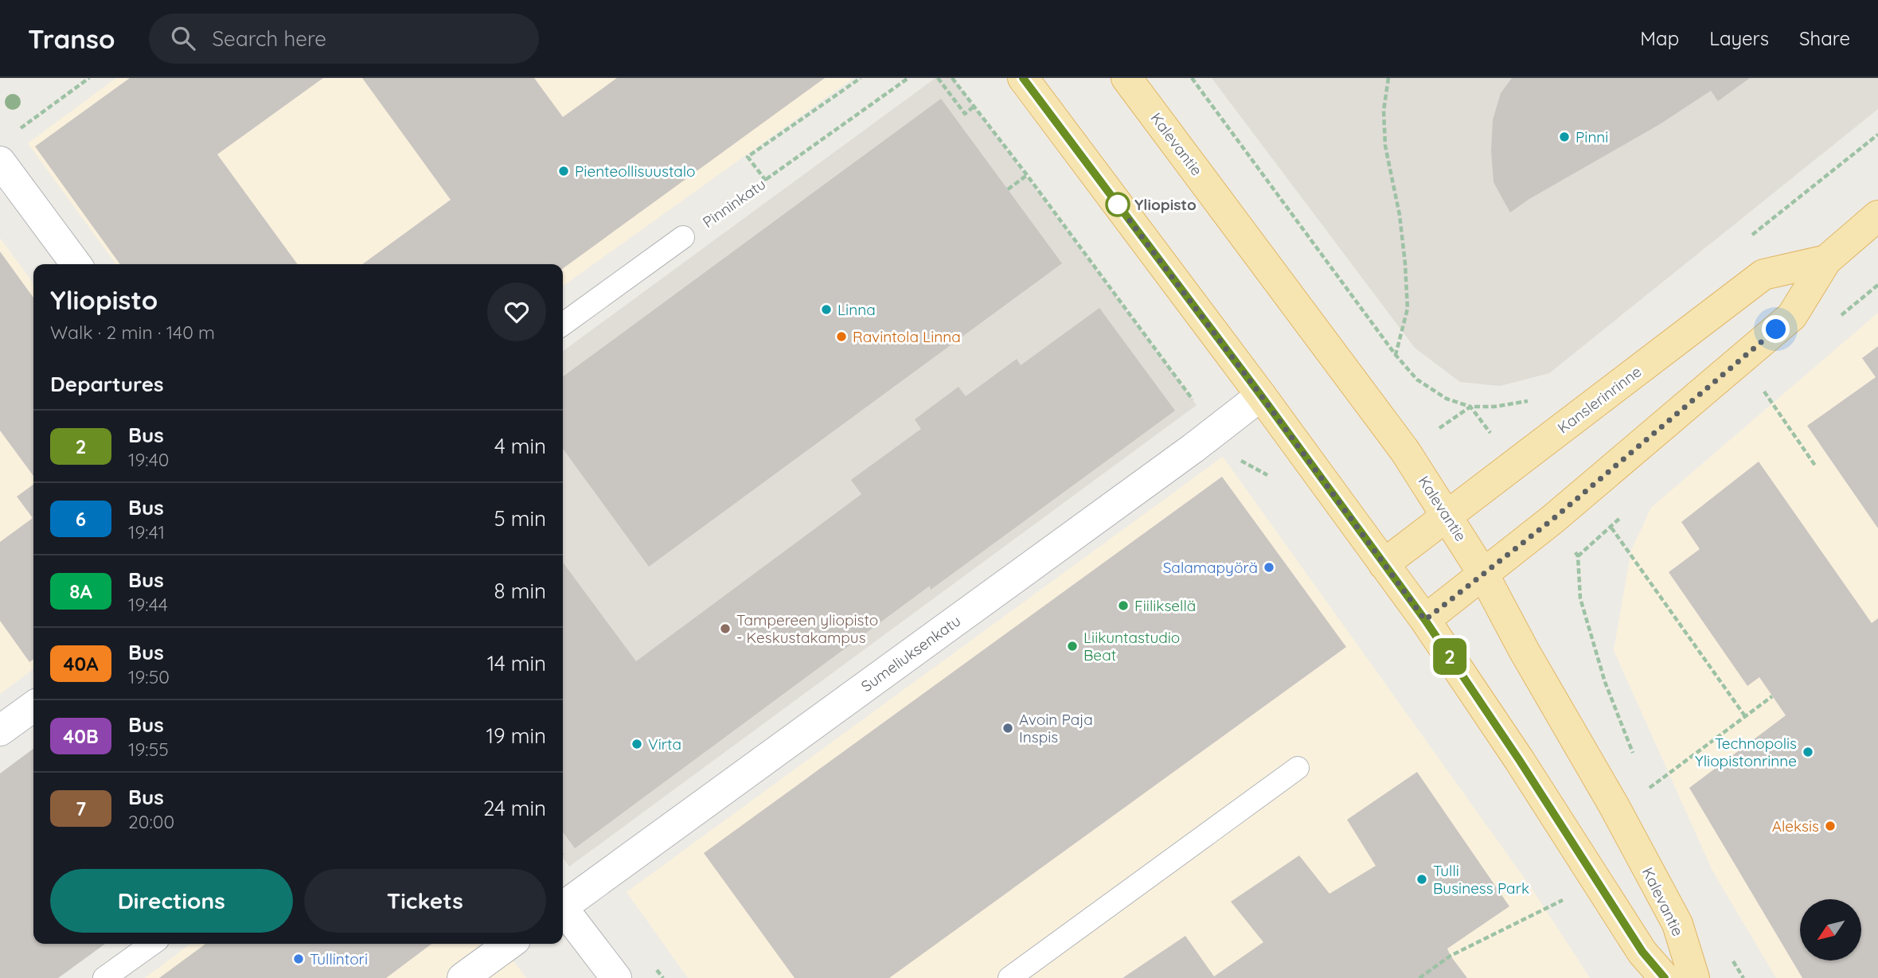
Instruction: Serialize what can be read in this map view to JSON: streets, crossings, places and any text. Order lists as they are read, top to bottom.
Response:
{
  "streets": {
    "main road": ["Kalevantie", "Kanslerinrinne"],
    "street": ["Sumeliuksenkatu"],
    "path": ["Pinninkatu"]
  },
  "crossings": [
    ["Kalevantie", "Kanslerinrinne"]
  ],
  "places": [
    "Pinni",
    "Pienteollisuustalo",
    "Yliopisto",
    "Linna",
    "Ravintola Linna",
    "Salamapyörä",
    "Fiiliksellä",
    "Tampereen yliopisto - Keskustakampus",
    "Liikuntastudio Beat",
    "Avoin Paja Inspis",
    "Virta",
    "Technopolis Yliopistonrinne",
    "Aleksis",
    "Tulli Business Park",
    "Tullintori"
  ],
  "lines": ["bus line 2"],
  "north": "bottom left",
  "page": {
    "header": "Transo",
    "search": "Search here",
    "nav": ["Map", "Layers", "Share"],
    "on_map": "2",
    "heading": [
      ["Yliopisto", "Walk · 2 min · 140 m"],
      "Departures"
    ],
    "list": [
      {
        "mark": "2",
        "name": "Bus",
        "note": "19:40",
        "value": "4 min"
      },
      {
        "mark": "6",
        "name": "Bus",
        "note": "19:41",
        "value": "5 min"
      },
      {
        "mark": "8A",
        "name": "Bus",
        "note": "19:44",
        "value": "8 min"
      },
      {
        "mark": "40A",
        "name": "Bus",
        "note": "19:50",
        "value": "14 min"
      },
      {
        "mark": "40B",
        "name": "Bus",
        "note": "19:55",
        "value": "19 min"
      },
      {
        "mark": "7",
        "name": "Bus",
        "note": "20:00",
        "value": "24 min"
      }
    ],
    "buttons": ["Directions", "Tickets"]
  }
}
